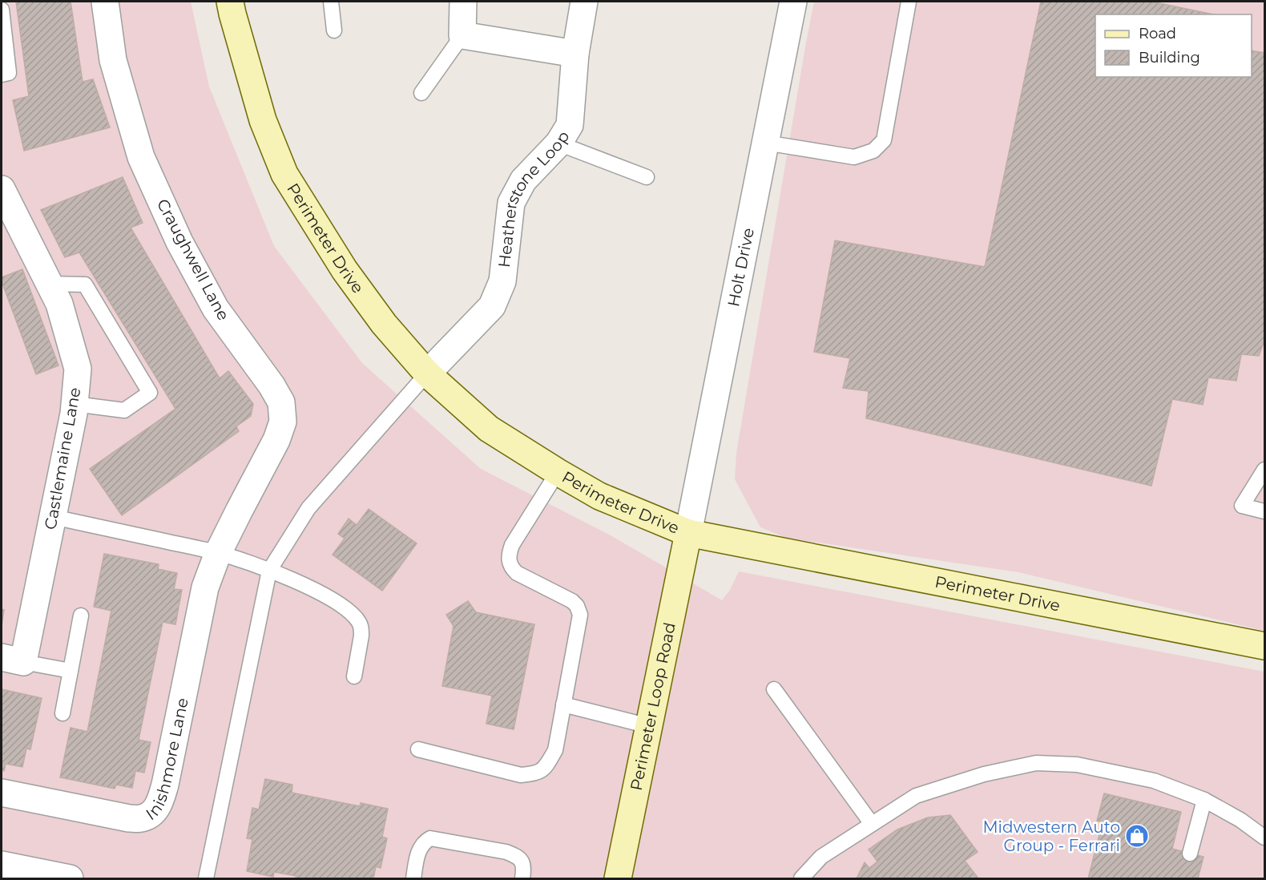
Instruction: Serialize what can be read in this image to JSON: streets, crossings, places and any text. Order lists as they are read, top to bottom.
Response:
{
  "streets": {
    "main road": ["Perimeter Drive", "Perimeter Loop Road"],
    "street": [
      "Heatherstone Loop",
      "Craughwell Lane",
      "Holt Drive",
      "Castlemaine Lane",
      "Inishmore Lane"
    ]
  },
  "crossings": [
    ["Heatherstone Loop", "Perimeter Drive"],
    ["Perimeter Drive", "Holt Drive"],
    ["Perimeter Drive", "Perimeter Loop Road"],
    ["Craughwell Lane", "Inishmore Lane"],
    ["Holt Drive", "Perimeter Loop Road"]
  ],
  "places": {
    "shop": ["Midwestern Auto Group - Ferrari"]
  },
  "legend": ["Road", "Building"]
}
